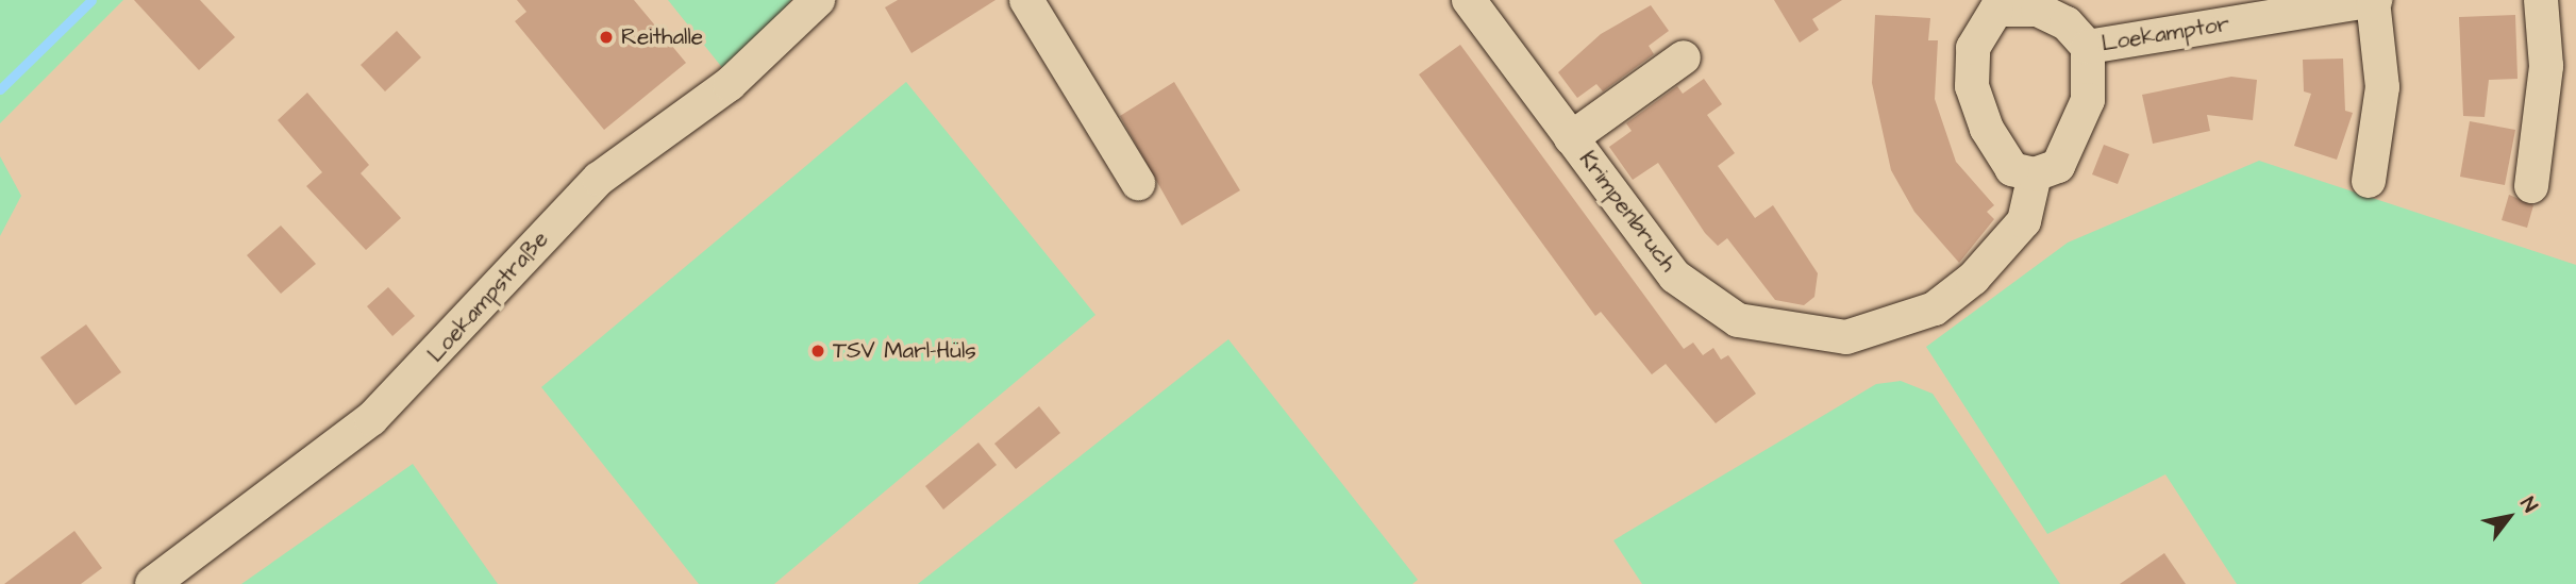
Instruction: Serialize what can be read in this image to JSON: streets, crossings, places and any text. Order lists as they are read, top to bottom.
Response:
{
  "streets": {
    "street": ["Loekamptor", "Krimpenbruch", "Loekampstraße"]
  },
  "crossings": [
    ["Loekamptor", "Krimpenbruch"]
  ],
  "places": ["Reithalle", "TSV Marl-Hüls"],
  "north": "top right"
}
